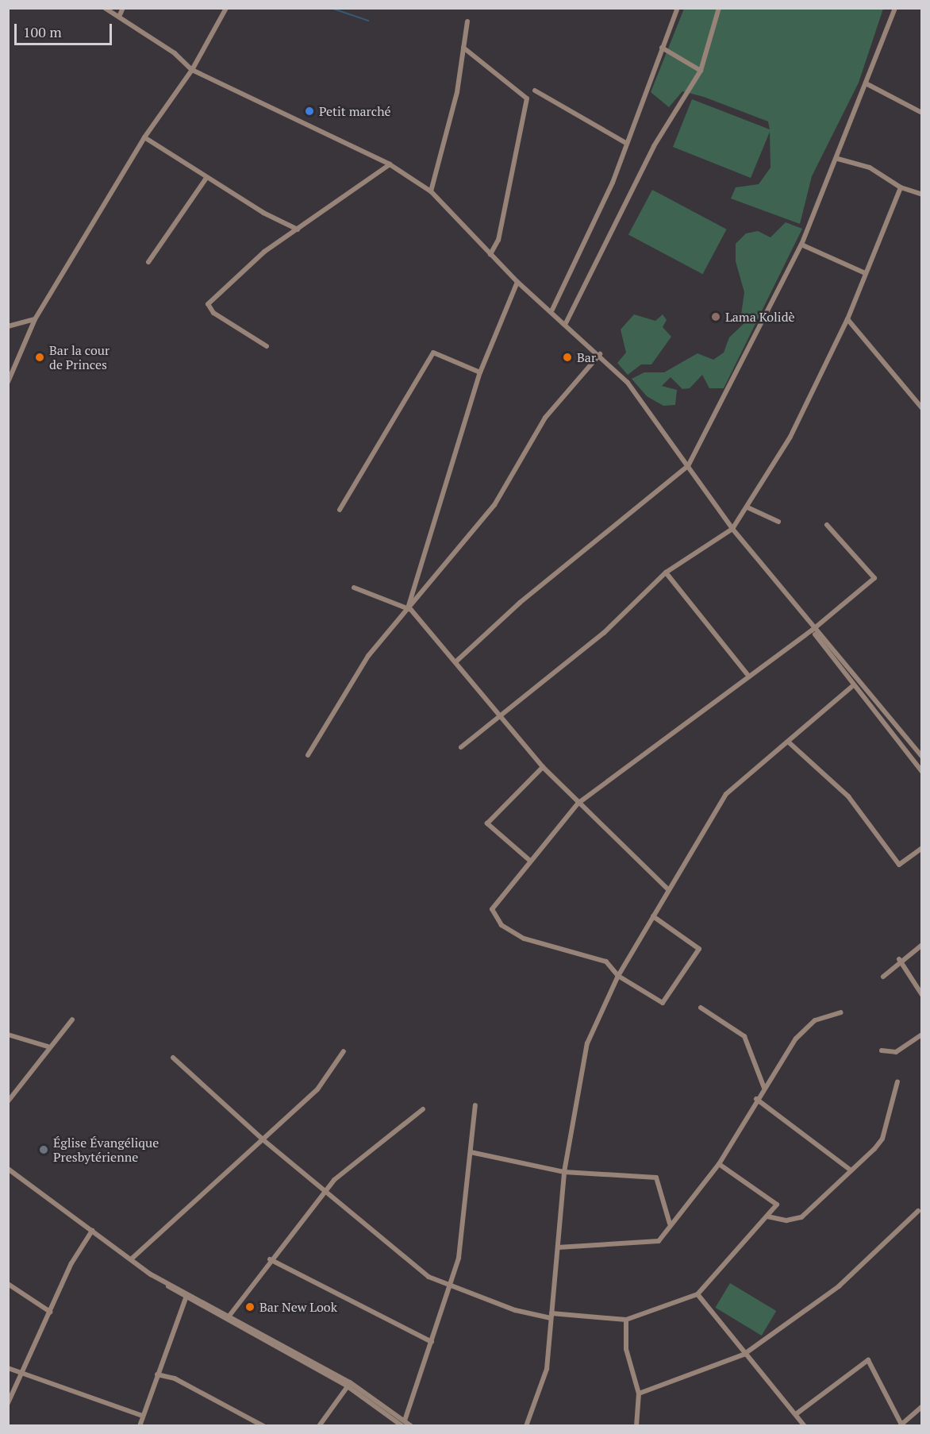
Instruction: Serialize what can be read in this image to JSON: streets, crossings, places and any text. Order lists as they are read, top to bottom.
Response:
{
  "places": [
    "Petit marché",
    "Lama Kolidè",
    "Bar la cour de Princes",
    "Bar",
    "Église Évangélique Presbytérienne",
    "Bar New Look"
  ],
  "scale_bar": "100 m"
}
